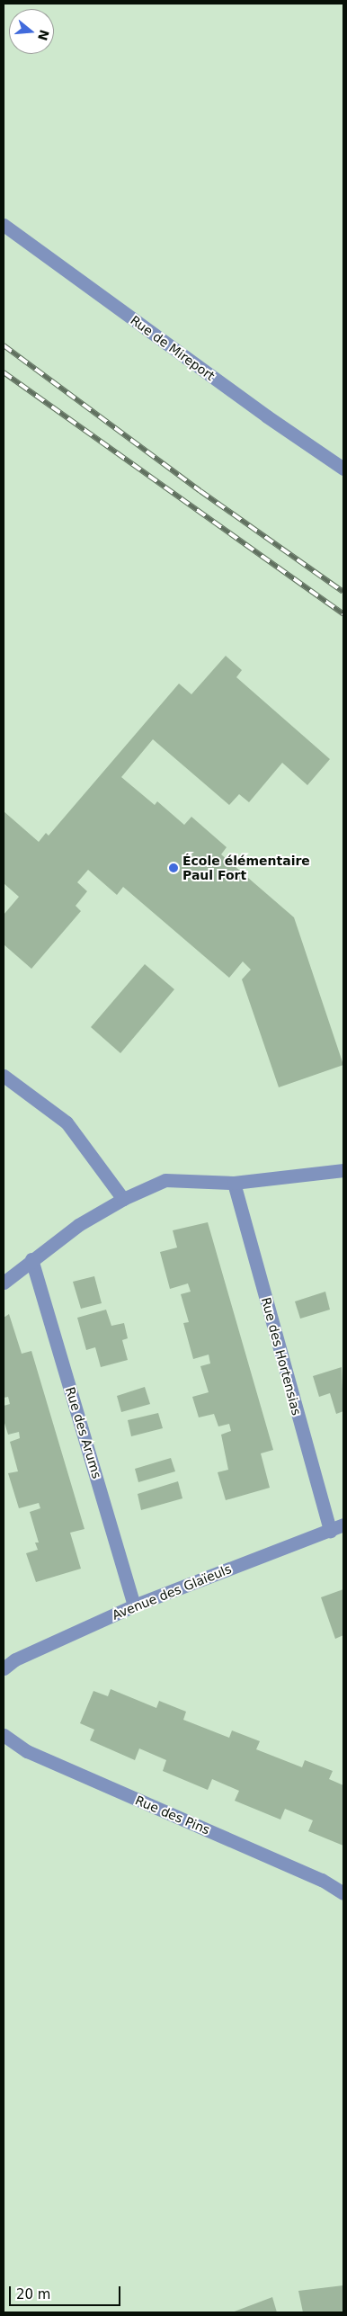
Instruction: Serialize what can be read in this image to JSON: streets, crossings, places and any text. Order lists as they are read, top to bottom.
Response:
{
  "streets": {
    "street": [
      "Rue de Mireport",
      "Rue des Hortensias",
      "Rue des Arums",
      "Avenue des Glaïeuls",
      "Rue des Pins"
    ]
  },
  "crossings": [
    ["Rue des Hortensias", "Avenue des Glaïeuls"],
    ["Rue des Arums", "Avenue des Glaïeuls"]
  ],
  "places": ["École élémentaire Paul Fort"],
  "scale_bar": "20 m",
  "north": "right"
}
